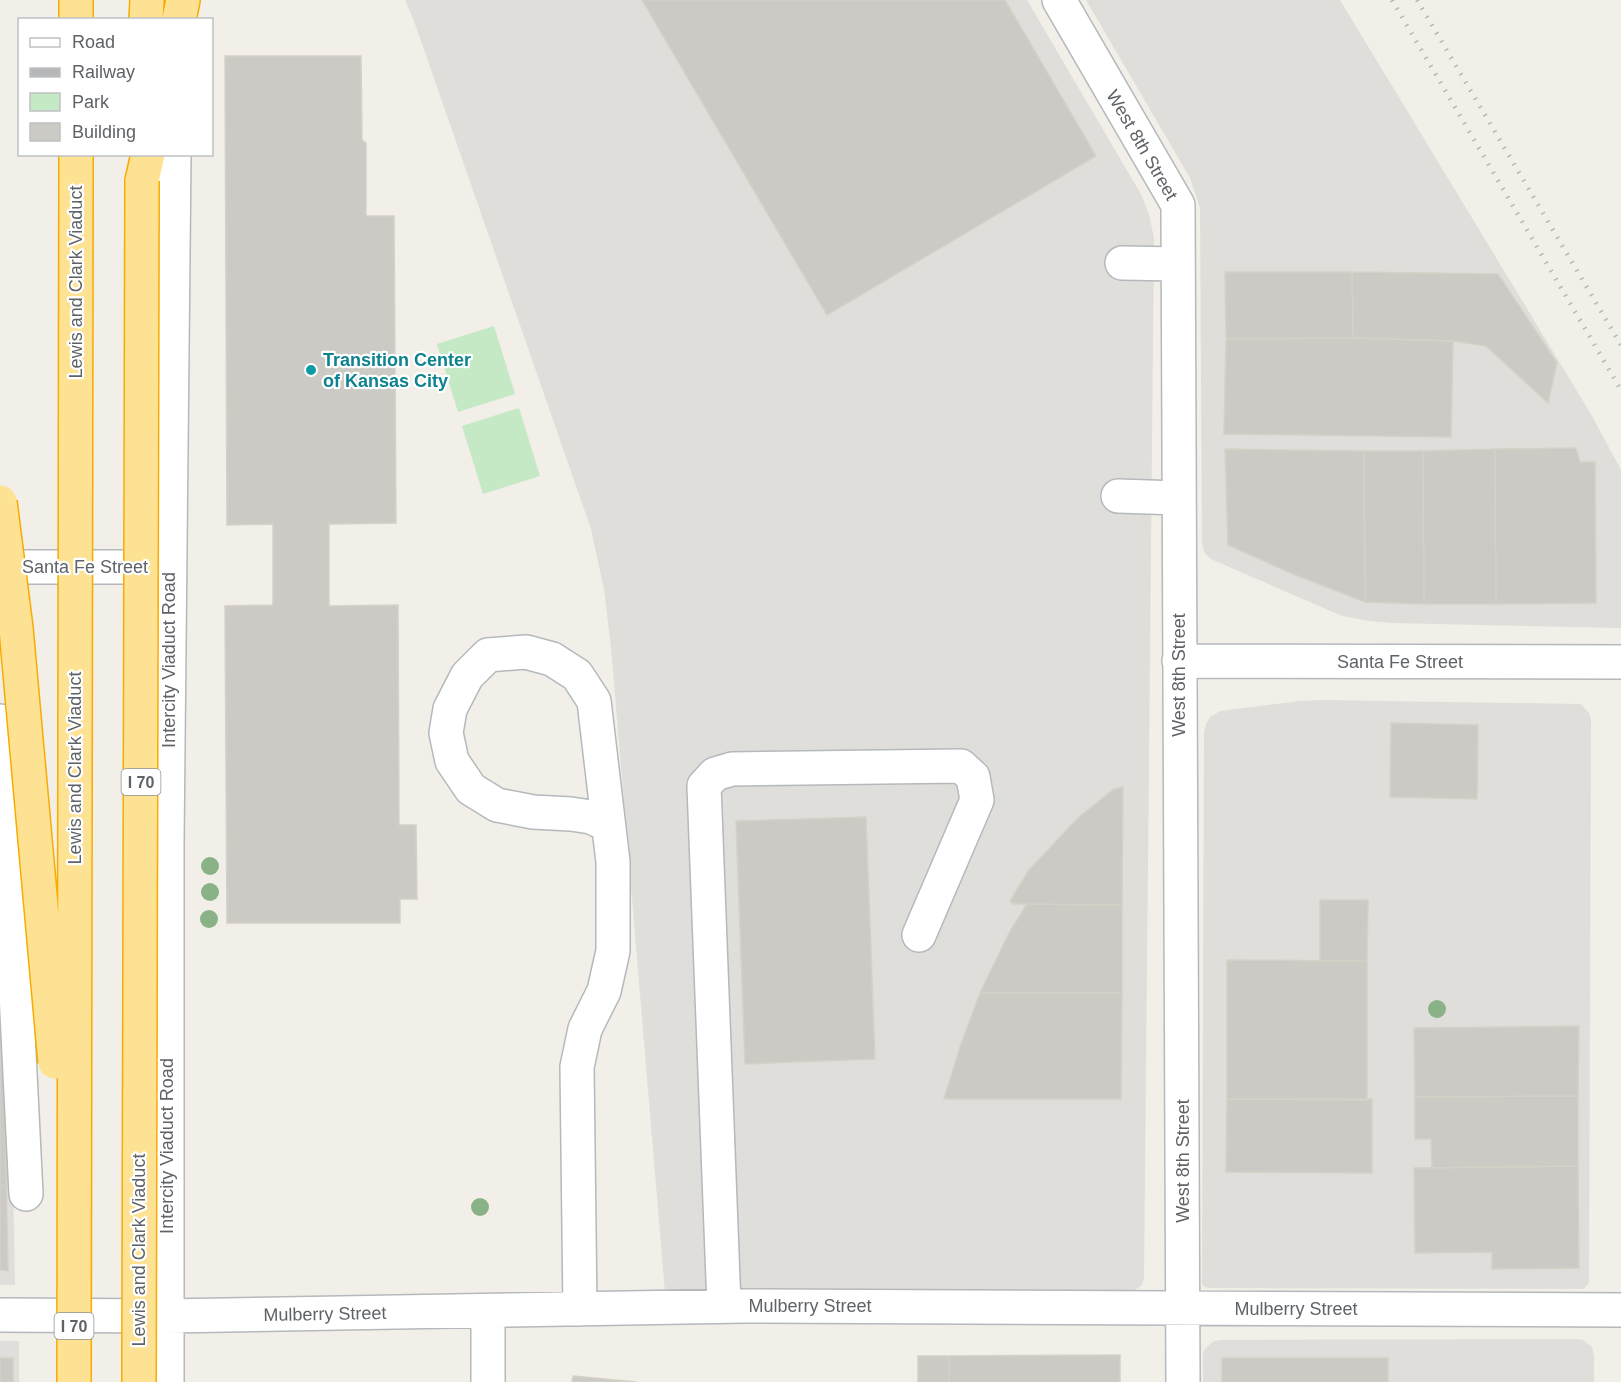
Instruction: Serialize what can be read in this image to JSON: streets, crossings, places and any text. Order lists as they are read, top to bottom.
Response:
{
  "streets": {
    "highway": ["Lewis and Clark Viaduct", "I 70"],
    "street": [
      "West 8th Street",
      "Santa Fe Street",
      "Intercity Viaduct Road",
      "Mulberry Street"
    ]
  },
  "crossings": [
    ["West 8th Street", "Santa Fe Street"],
    ["West 8th Street", "Mulberry Street"],
    ["Santa Fe Street", "Intercity Viaduct Road"],
    ["Intercity Viaduct Road", "Mulberry Street"]
  ],
  "places": ["Transition Center of Kansas City"],
  "legend": [
    "Road",
    "Railway",
    "Park",
    "Building"
  ]
}
